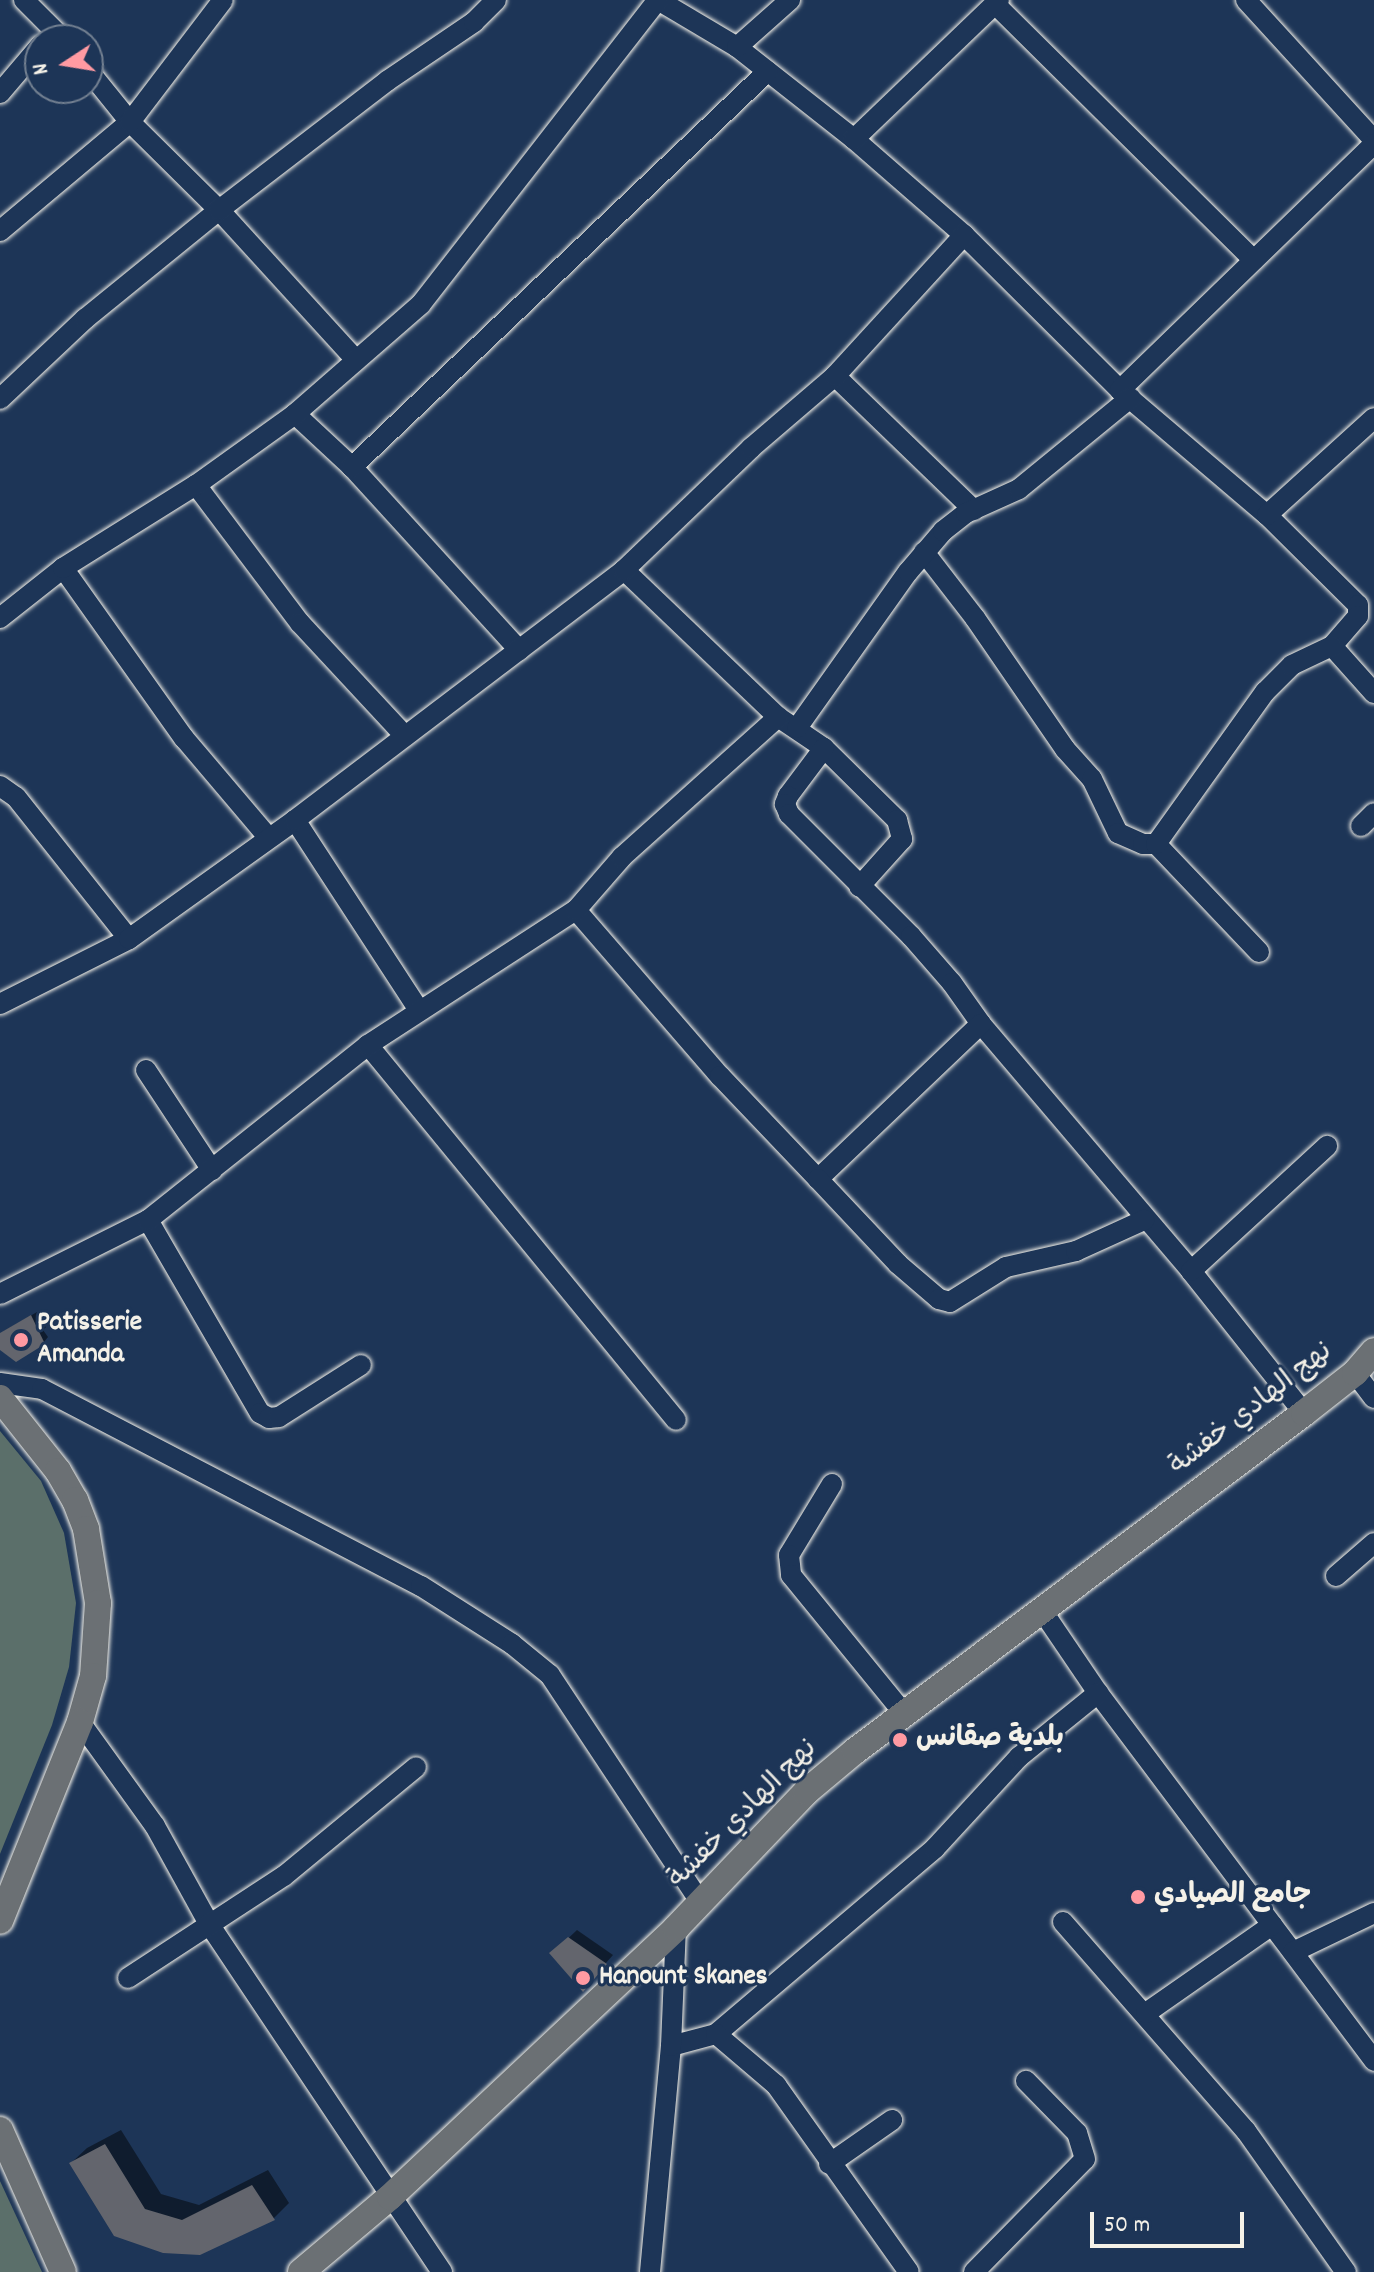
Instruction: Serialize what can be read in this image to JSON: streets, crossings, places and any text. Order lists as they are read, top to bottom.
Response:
{
  "streets": {
    "main road": ["نهج الهادي خفشة"]
  },
  "places": [
    "Patisserie Amanda",
    "بلدية صقانس",
    "جامع الصيادي",
    "Hanount Skanes"
  ],
  "scale_bar": "50 m",
  "north": "left"
}
